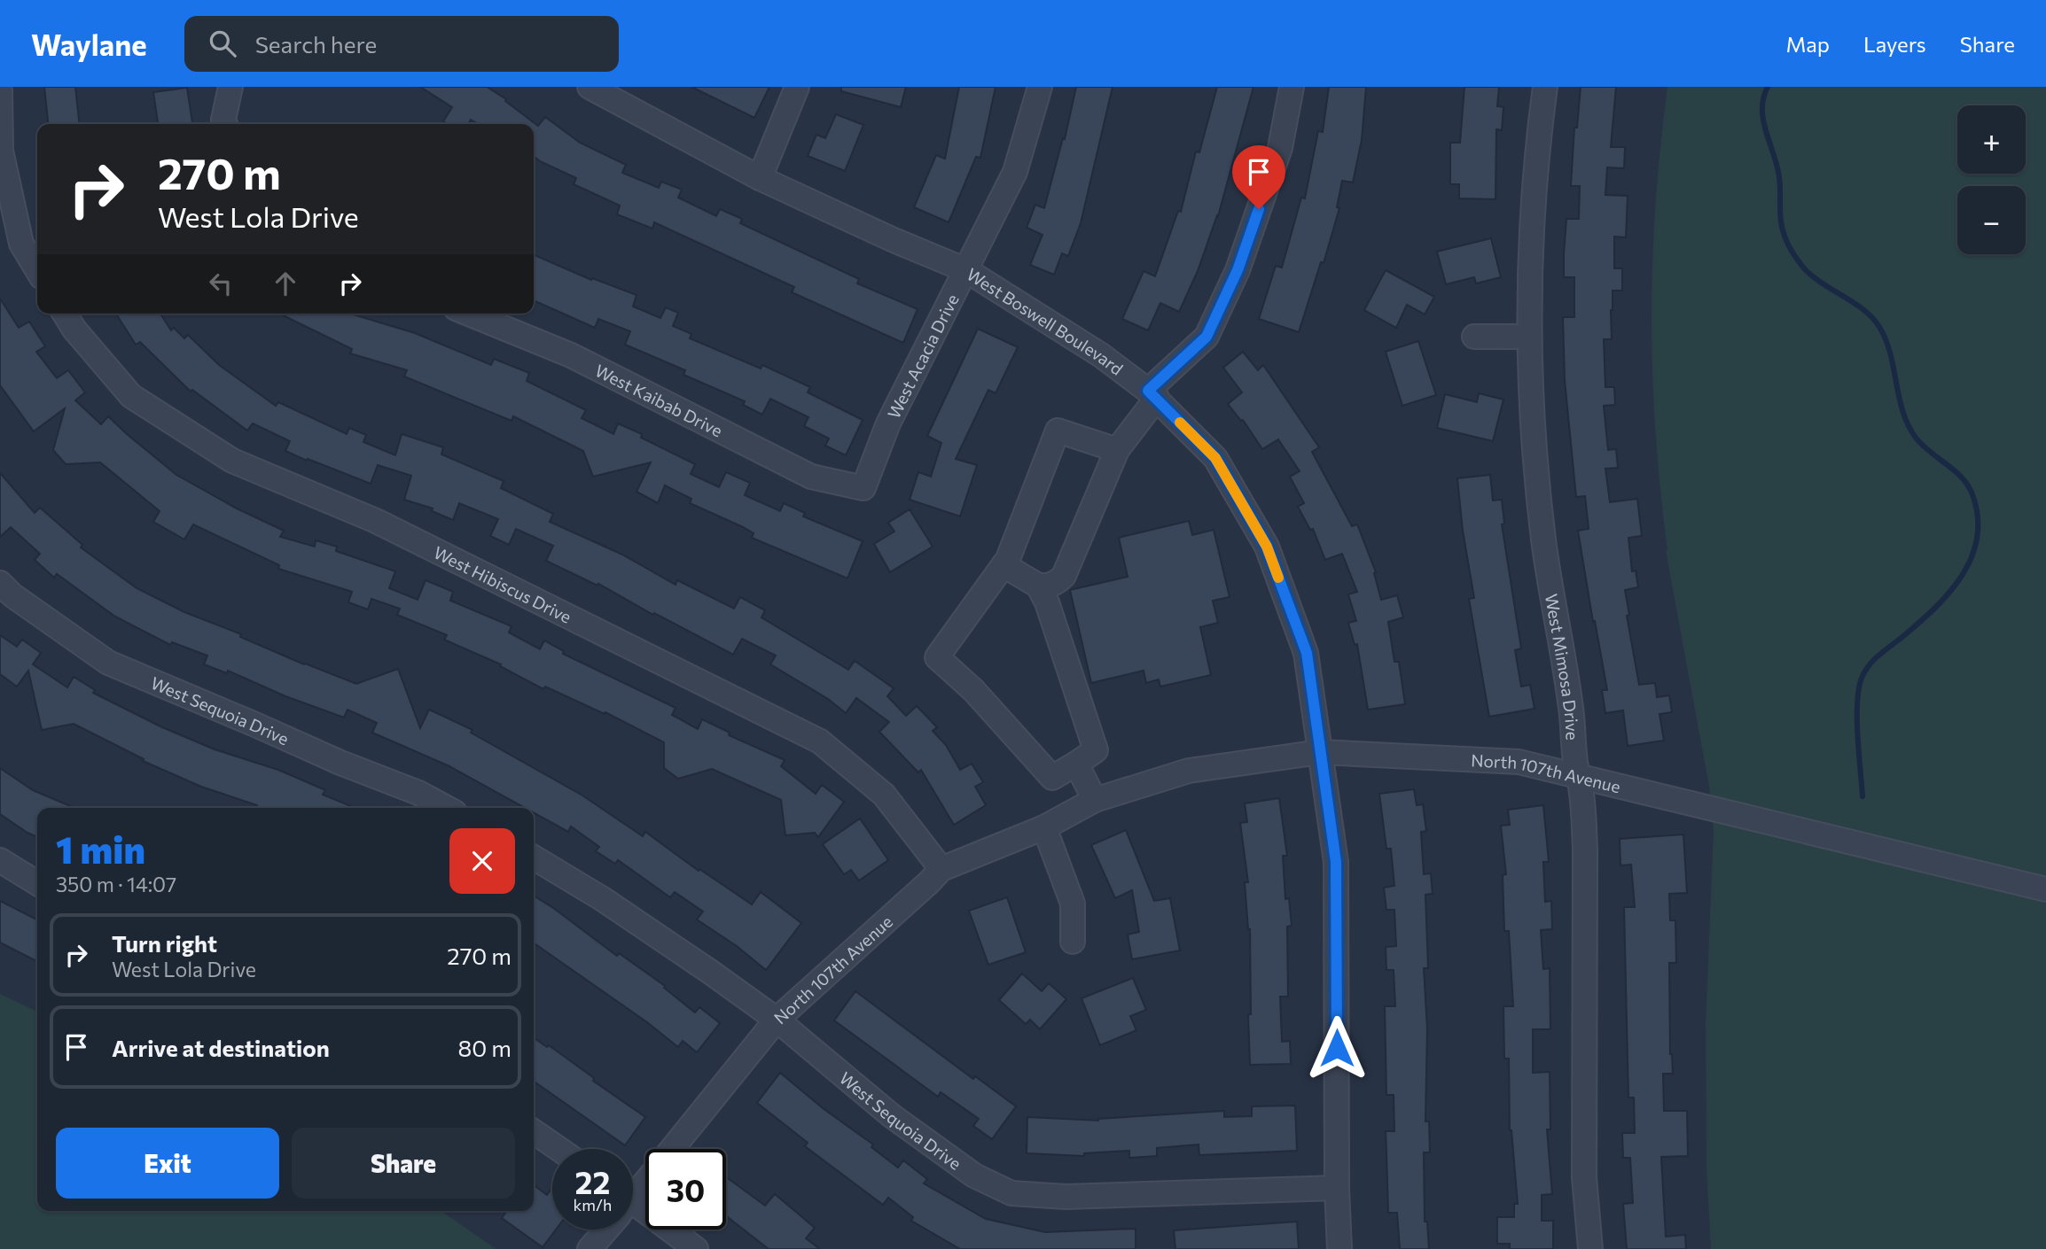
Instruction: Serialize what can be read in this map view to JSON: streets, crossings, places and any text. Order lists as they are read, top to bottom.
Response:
{
  "streets": {
    "street": [
      "West Boswell Boulevard",
      "West Acacia Drive",
      "West Kaibab Drive",
      "West Hibiscus Drive",
      "West Mimosa Drive",
      "West Sequoia Drive",
      "North 107th Avenue"
    ]
  },
  "crossings": [
    ["West Boswell Boulevard", "West Acacia Drive"],
    ["West Boswell Boulevard", "West Sequoia Drive"],
    ["West Boswell Boulevard", "North 107th Avenue"],
    ["West Acacia Drive", "West Kaibab Drive"],
    ["West Hibiscus Drive", "North 107th Avenue"],
    ["West Mimosa Drive", "North 107th Avenue"],
    ["West Sequoia Drive", "North 107th Avenue"]
  ],
  "page": {
    "header": "Waylane",
    "search": "Search here",
    "nav": ["Map", "Layers", "Share"],
    "map_buttons": ["+", "−"],
    "turn": ["270 m", "West Lola Drive"],
    "heading": ["1 min", "350 m · 14:07"],
    "list": [
      {
        "name": "Turn right",
        "note": "West Lola Drive",
        "value": "270 m"
      },
      {
        "name": "Arrive at destination",
        "value": "80 m"
      }
    ],
    "buttons": ["Exit", "Share"],
    "speed": "22 km/h",
    "limit": "30"
  }
}
